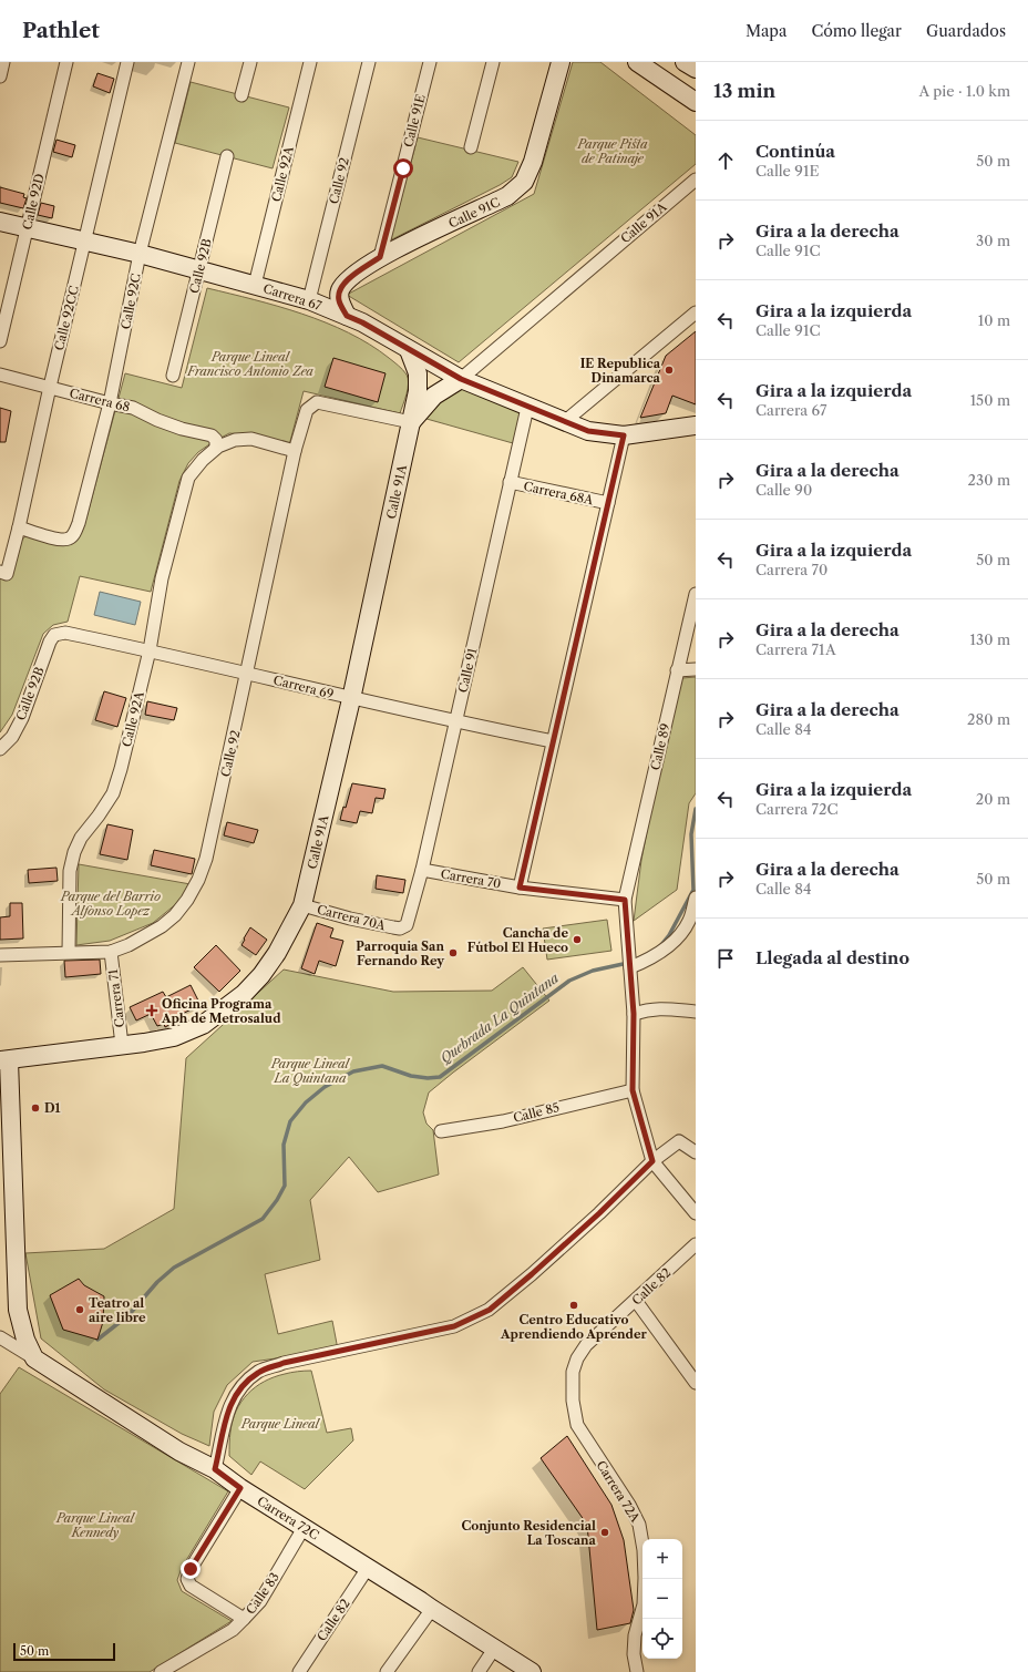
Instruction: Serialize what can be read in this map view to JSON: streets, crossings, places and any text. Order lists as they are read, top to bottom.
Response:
{
  "streets": {
    "street": [
      "Calle 91E",
      "Calle 92A",
      "Calle 92",
      "Calle 92D",
      "Calle 91C",
      "Calle 91A",
      "Calle 92B",
      "Carrera 67",
      "Calle 92C",
      "Calle 92CC",
      "Carrera 68",
      "Carrera 68A",
      "Calle 91",
      "Carrera 69",
      "Calle 89",
      "Carrera 70",
      "Carrera 70A",
      "Carrera 71",
      "Calle 85",
      "Calle 82",
      "Carrera 72A",
      "Carrera 72C",
      "Calle 83"
    ]
  },
  "crossings": [
    ["Calle 91E", "Calle 91C"],
    ["Calle 92A", "Calle 92"],
    ["Calle 92A", "Carrera 67"],
    ["Calle 92A", "Carrera 69"],
    ["Calle 92", "Calle 91A"],
    ["Calle 92", "Carrera 67"],
    ["Calle 92", "Carrera 69"],
    ["Calle 92", "Carrera 71"],
    ["Calle 92D", "Carrera 67"],
    ["Calle 91C", "Carrera 67"],
    ["Calle 91A", "Carrera 67"],
    ["Calle 91A", "Carrera 69"],
    ["Calle 91A", "Carrera 70A"],
    ["Calle 91A", "Carrera 71"],
    ["Calle 92B", "Carrera 67"],
    ["Calle 92B", "Carrera 69"],
    ["Carrera 67", "Calle 92C"],
    ["Carrera 67", "Calle 92CC"],
    ["Carrera 67", "Calle 91"],
    ["Calle 92C", "Calle 92CC"],
    ["Calle 92C", "Carrera 68"],
    ["Calle 92CC", "Carrera 68"],
    ["Carrera 68A", "Calle 91"],
    ["Calle 91", "Carrera 69"],
    ["Calle 91", "Carrera 70"],
    ["Calle 91", "Carrera 70A"],
    ["Calle 89", "Carrera 70"],
    ["Calle 89", "Calle 85"],
    ["Calle 82", "Carrera 72A"],
    ["Calle 82", "Carrera 72C"],
    ["Carrera 72C", "Calle 83"]
  ],
  "water": ["Quebrada La Quintana"],
  "parks": [
    "Parque Pista de Patinaje",
    "Parque Lineal Francisco Antonio Zea",
    "Parque del Barrio Alfonso Lopez",
    "Parque Lineal La Quintana",
    "Parque Lineal",
    "Parque Lineal Kennedy"
  ],
  "places": {
    "other": [
      "IE Republica Dinamarca",
      "Cancha de Fútbol El Hueco",
      "Parroquia San Fernando Rey",
      "D1",
      "Centro Educativo Aprendiendo Aprender",
      "Teatro al aire libre",
      "Conjunto Residencial La Toscana"
    ],
    "health": ["Oficina Programa Aph de Metrosalud"]
  },
  "scale_bar": "50 m",
  "page": {
    "header": "Pathlet",
    "nav": ["Mapa", "Cómo llegar", "Guardados"],
    "heading": ["13 min", "A pie · 1.0 km"],
    "list": [
      ["Continúa", "Calle 91E", "50 m"],
      ["Gira a la derecha", "Calle 91C", "30 m"],
      ["Gira a la izquierda", "Calle 91C", "10 m"],
      ["Gira a la izquierda", "Carrera 67", "150 m"],
      ["Gira a la derecha", "Calle 90", "230 m"],
      ["Gira a la izquierda", "Carrera 70", "50 m"],
      ["Gira a la derecha", "Carrera 71A", "130 m"],
      ["Gira a la derecha", "Calle 84", "280 m"],
      ["Gira a la izquierda", "Carrera 72C", "20 m"],
      ["Gira a la derecha", "Calle 84", "50 m"],
      "Llegada al destino"
    ],
    "map_buttons": ["+", "−"],
    "scale": "50 m"
  }
}
